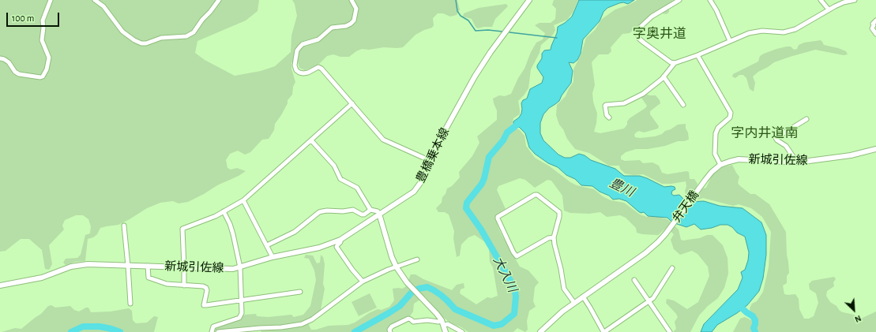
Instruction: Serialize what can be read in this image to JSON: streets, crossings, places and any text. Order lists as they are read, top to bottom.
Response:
{
  "streets": {
    "main road": ["豊橋乗本線", "新城引佐線", "弁天橋"]
  },
  "crossings": [
    ["豊橋乗本線", "新城引佐線"],
    ["新城引佐線", "弁天橋"]
  ],
  "districts": ["字奥井道", "字内井道南"],
  "water": ["豊川", "大入川"],
  "scale_bar": "100 m",
  "north": "bottom right"
}
